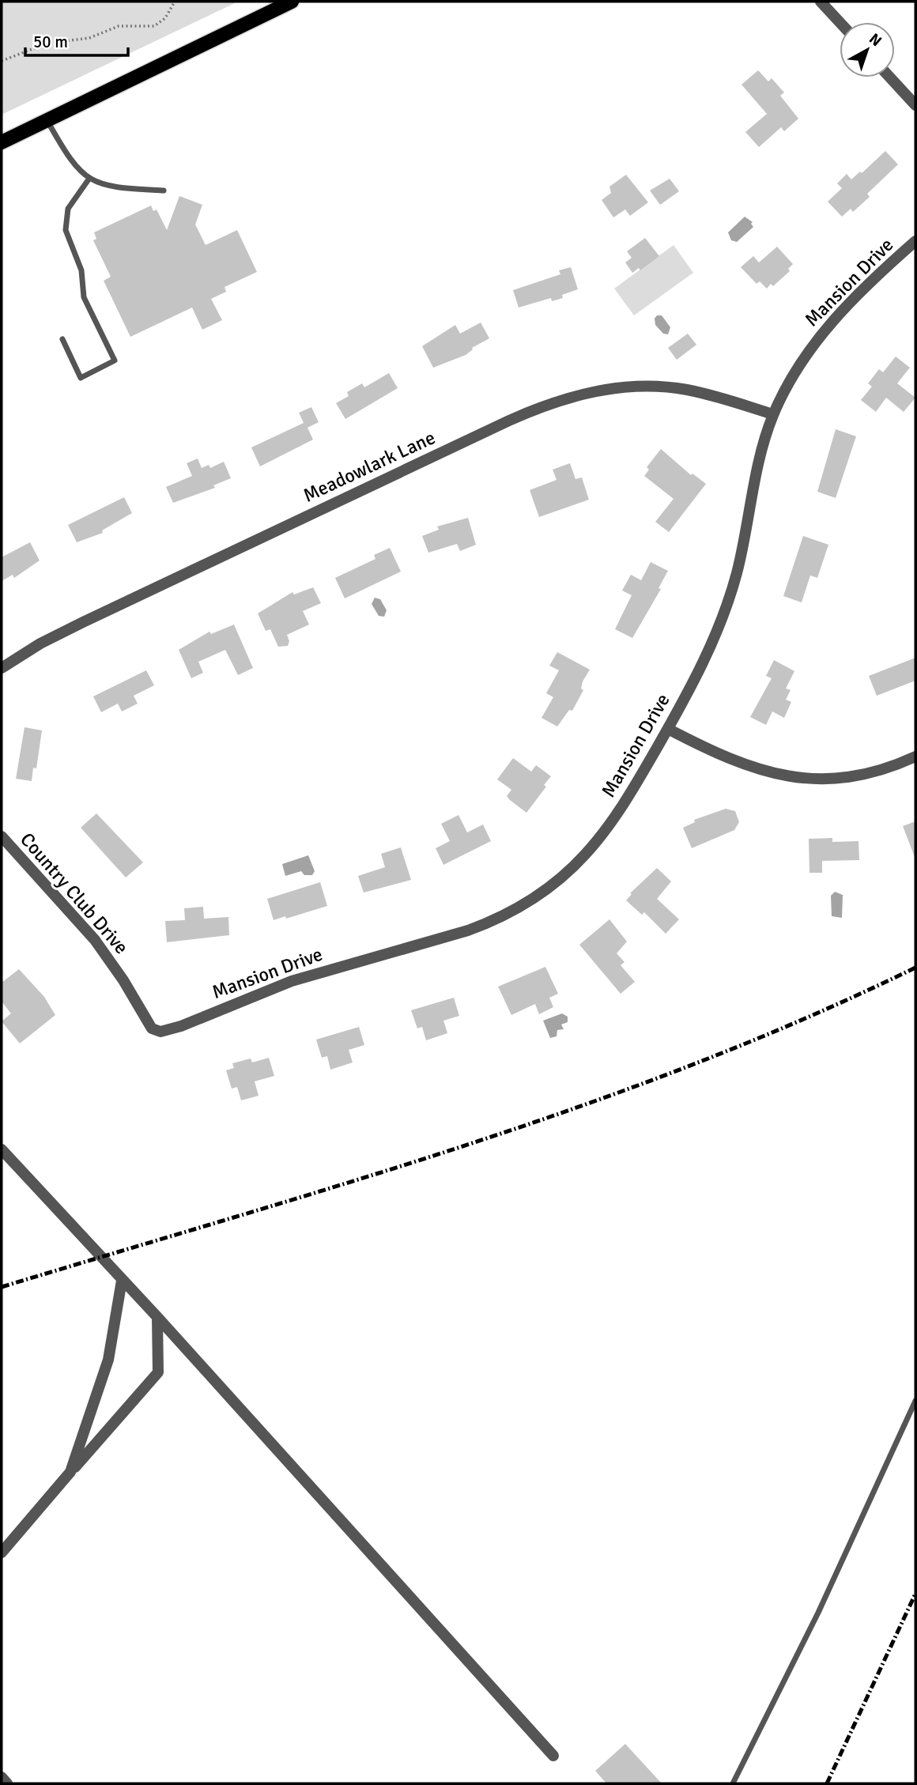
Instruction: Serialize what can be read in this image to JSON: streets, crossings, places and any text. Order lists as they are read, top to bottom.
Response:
{
  "streets": {
    "street": ["Mansion Drive", "Meadowlark Lane", "Country Club Drive"]
  },
  "crossings": [
    ["Mansion Drive", "Meadowlark Lane"],
    ["Mansion Drive", "Country Club Drive"]
  ],
  "scale_bar": "50 m",
  "north": "top right"
}
